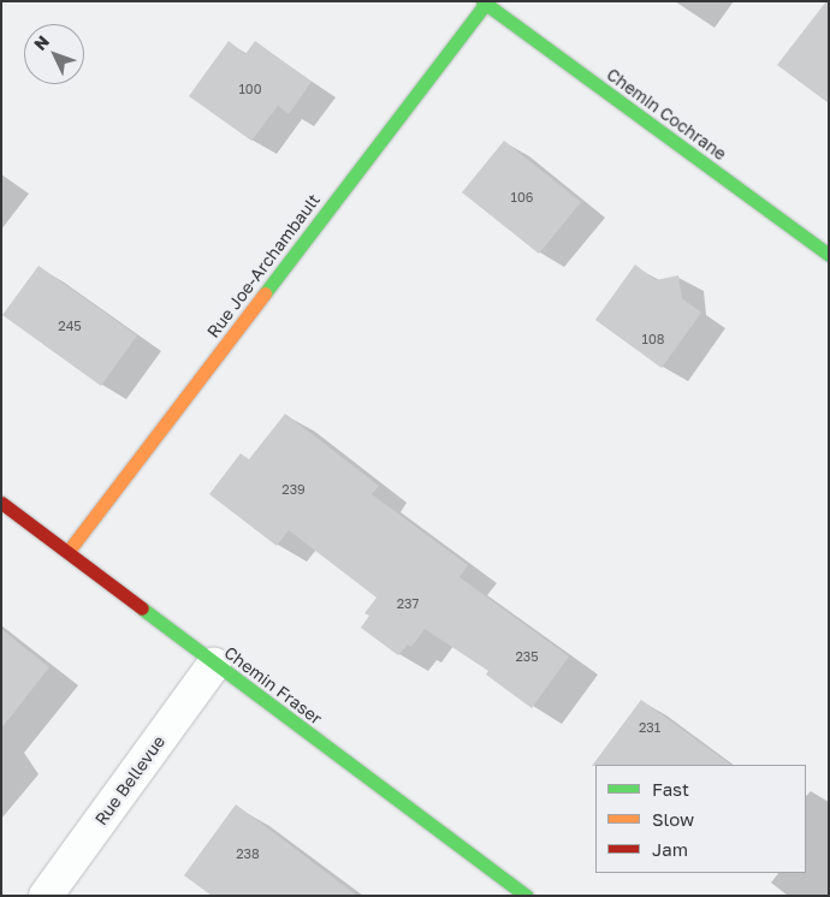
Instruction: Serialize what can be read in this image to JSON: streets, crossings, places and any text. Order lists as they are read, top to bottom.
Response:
{
  "streets": {
    "street": [
      "Chemin Cochrane",
      "Rue Joe-Archambault",
      "Chemin Fraser",
      "Rue Bellevue"
    ]
  },
  "crossings": [
    ["Chemin Cochrane", "Rue Joe-Archambault"],
    ["Rue Joe-Archambault", "Chemin Fraser"],
    ["Chemin Fraser", "Rue Bellevue"]
  ],
  "house_numbers": [
    "100",
    "106",
    "245",
    "108",
    "239",
    "237",
    "235",
    "231",
    "238"
  ],
  "legend": ["Fast", "Slow", "Jam"],
  "north": "top left"
}
